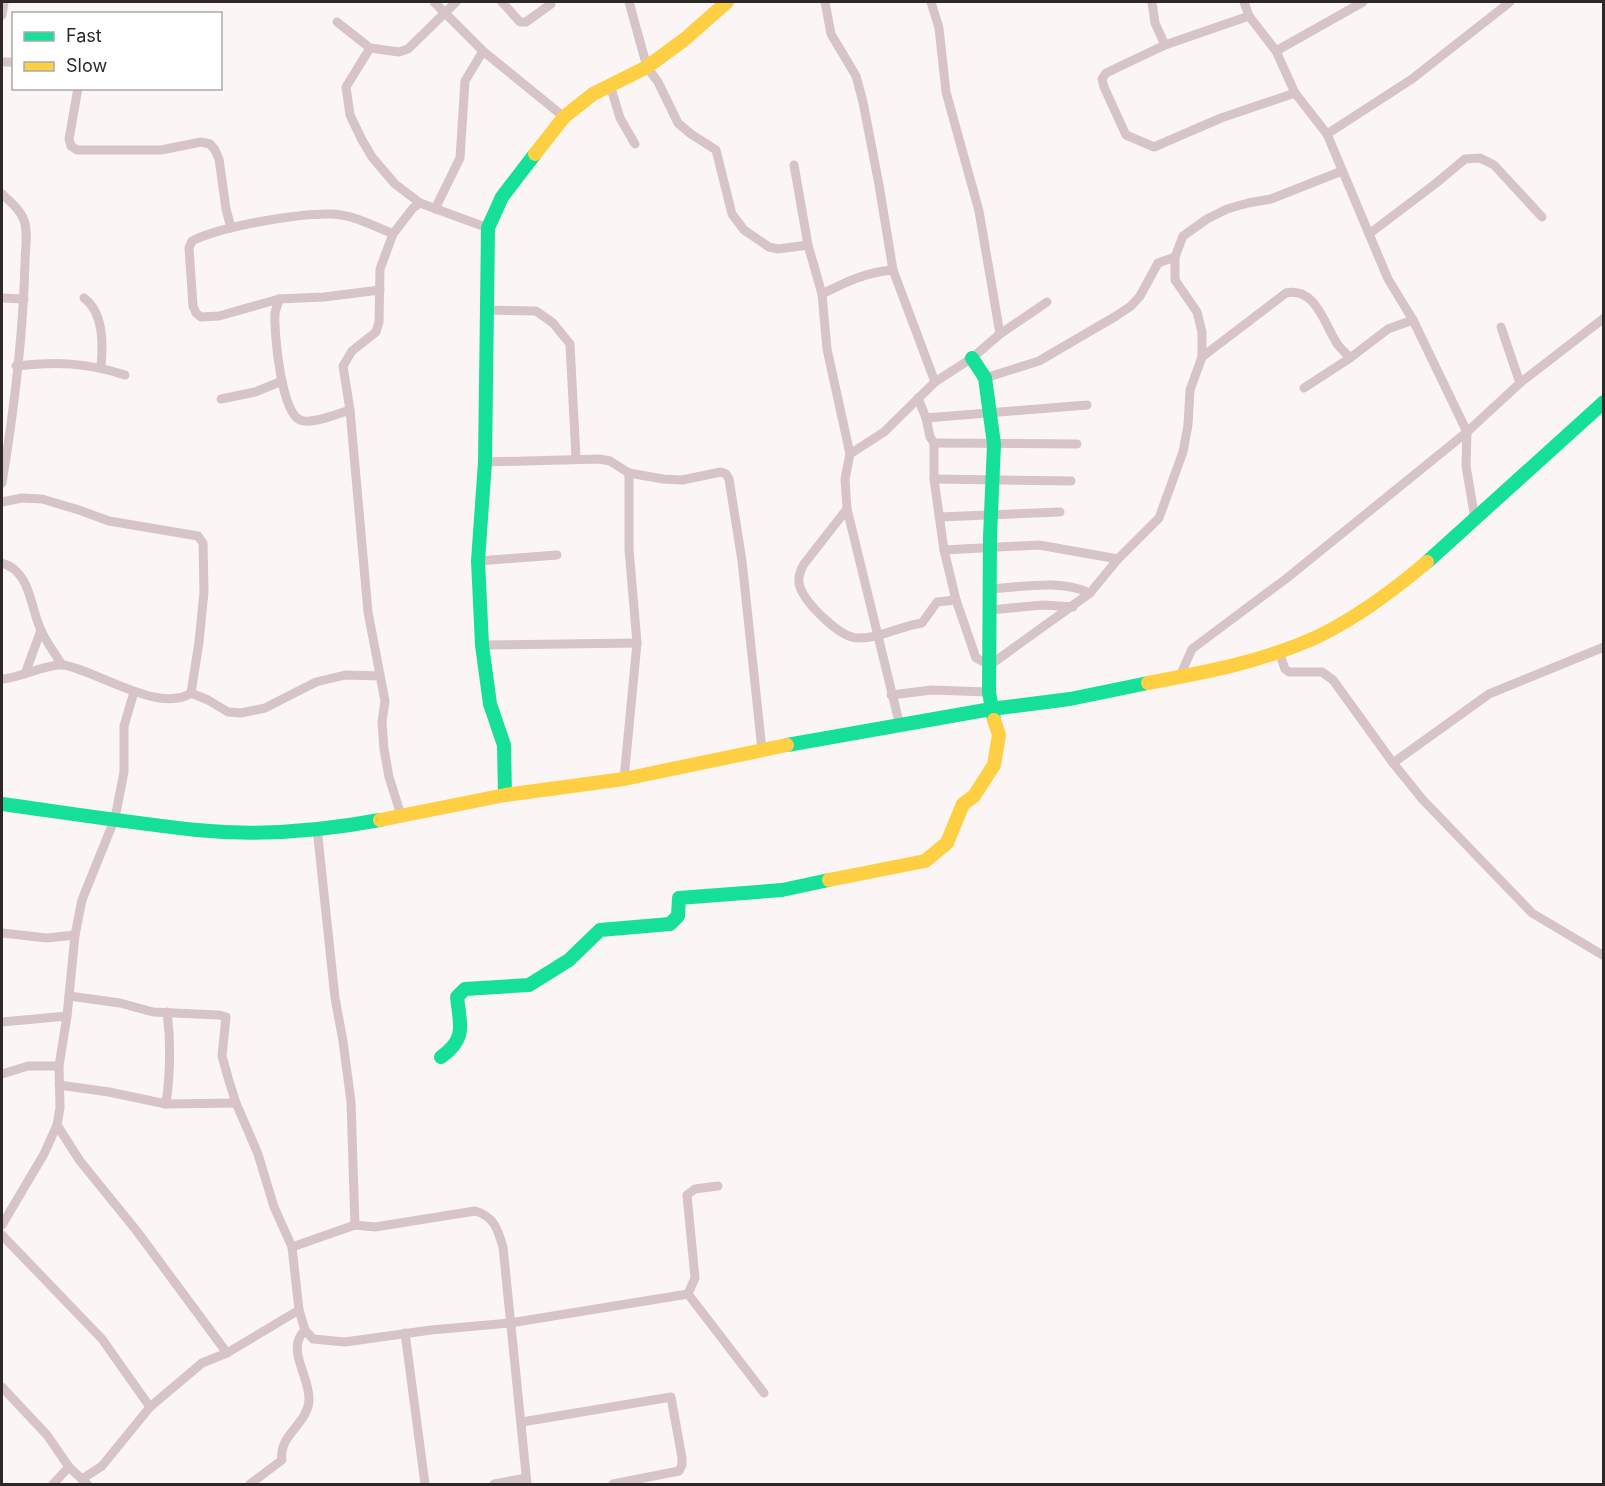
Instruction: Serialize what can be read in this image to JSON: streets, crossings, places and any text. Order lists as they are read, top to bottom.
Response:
{
  "legend": ["Fast", "Slow"]
}
